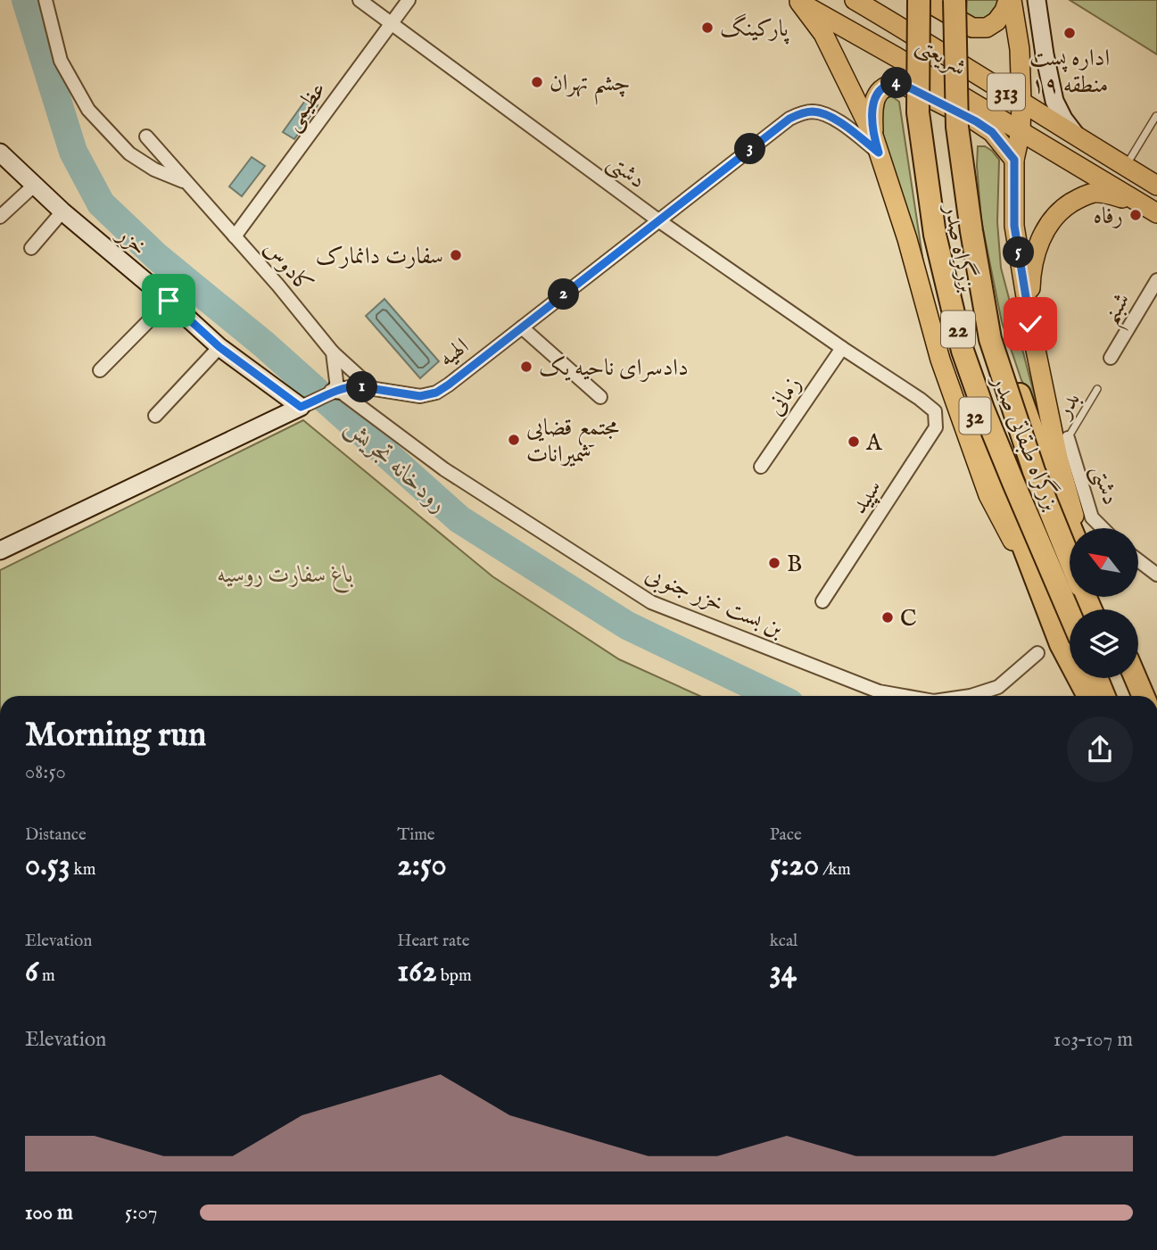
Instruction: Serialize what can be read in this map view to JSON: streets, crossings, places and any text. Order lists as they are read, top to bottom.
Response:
{
  "streets": {
    "highway": [
      "بزرگراه صدر",
      "22",
      "32",
      "بزرگراه طبقاتی صدر"
    ],
    "main road": ["شریعتی", "313"],
    "street": [
      "عظیمی",
      "دشتی",
      "خزر",
      "کادوس",
      "شبنم",
      "الهیه",
      "زمانی",
      "سپید",
      "بن بست خزر جنوبی"
    ],
    "lane": ["بدر"]
  },
  "crossings": [
    ["عظیمی", "دشتی"],
    ["عظیمی", "کادوس"],
    ["دشتی", "الهیه"],
    ["دشتی", "زمانی"],
    ["دشتی", "بدر"],
    ["دشتی", "سپید"],
    ["خزر", "الهیه"],
    ["بزرگراه صدر", "بزرگراه طبقاتی صدر"],
    ["کادوس", "الهیه"],
    ["الهیه", "بن بست خزر جنوبی"]
  ],
  "water": ["رودخانه تجریش"],
  "parks": ["باغ سفارت روسیه"],
  "places": [
    "پارکینگ",
    "اداره پست منطقه ۱۹",
    "چشم تهران",
    "رفاه",
    "سفارت دانمارک",
    "دادسرای ناحیه یک",
    "مجتمع قضایی شمیرانات",
    "A",
    "B",
    "C"
  ],
  "north": "top left",
  "page": {
    "pins": [
      "4",
      "3",
      "5",
      "2",
      "1"
    ],
    "heading": ["Morning run", "08:50"],
    "stats": [
      ["Distance", "0.53 km"],
      ["Time", "2:50"],
      ["Pace", "5:20 /km"],
      ["Elevation", "6 m"],
      ["Heart rate", "162 bpm"],
      ["kcal", "34"]
    ],
    "chart": ["Elevation", "103–107 m"],
    "list": [
      {
        "name": "100 m",
        "note": "5:07"
      }
    ]
  }
}
